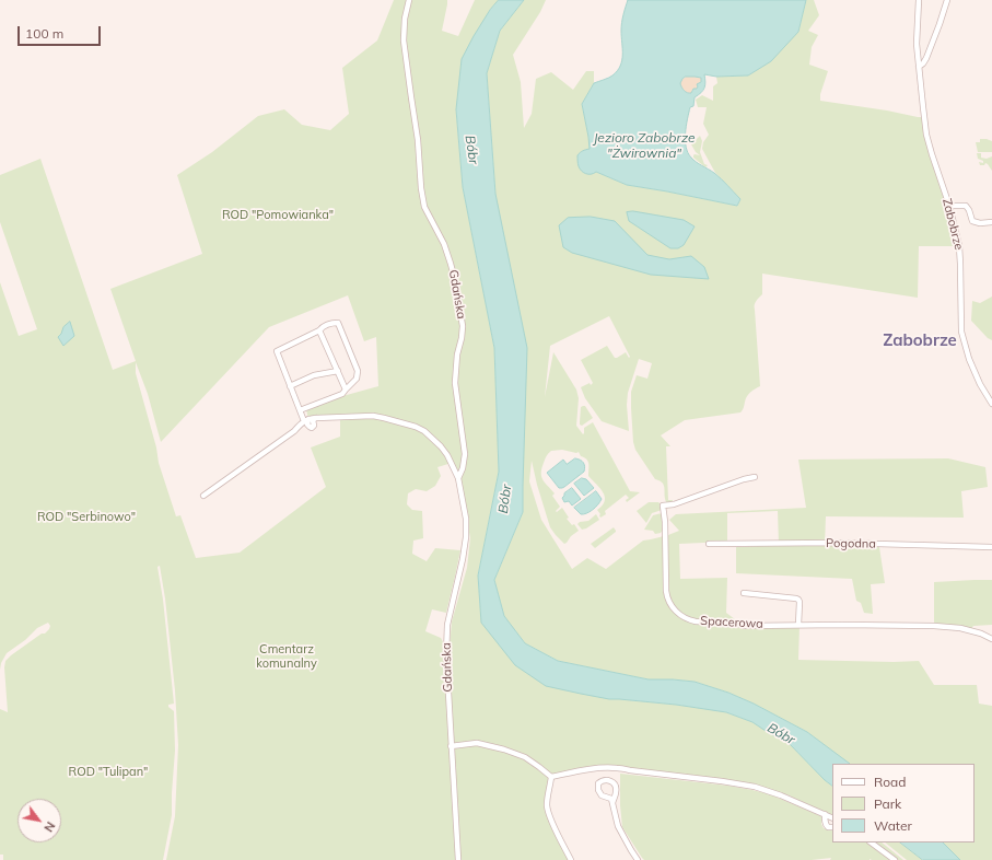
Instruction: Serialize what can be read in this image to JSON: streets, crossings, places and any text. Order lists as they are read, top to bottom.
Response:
{
  "streets": {
    "street": [
      "Zabobrze",
      "Gdańska",
      "Pogodna",
      "Spacerowa"
    ]
  },
  "districts": ["Zabobrze"],
  "water": ["Jezioro Zabobrze \"Żwirownia\"", "Bóbr"],
  "parks": [
    "ROD \"Pomowianka\"",
    "ROD \"Serbinowo\"",
    "Cmentarz komunalny",
    "ROD \"Tulipan\""
  ],
  "legend": ["Road", "Park", "Water"],
  "scale_bar": "100 m",
  "north": "bottom right"
}
